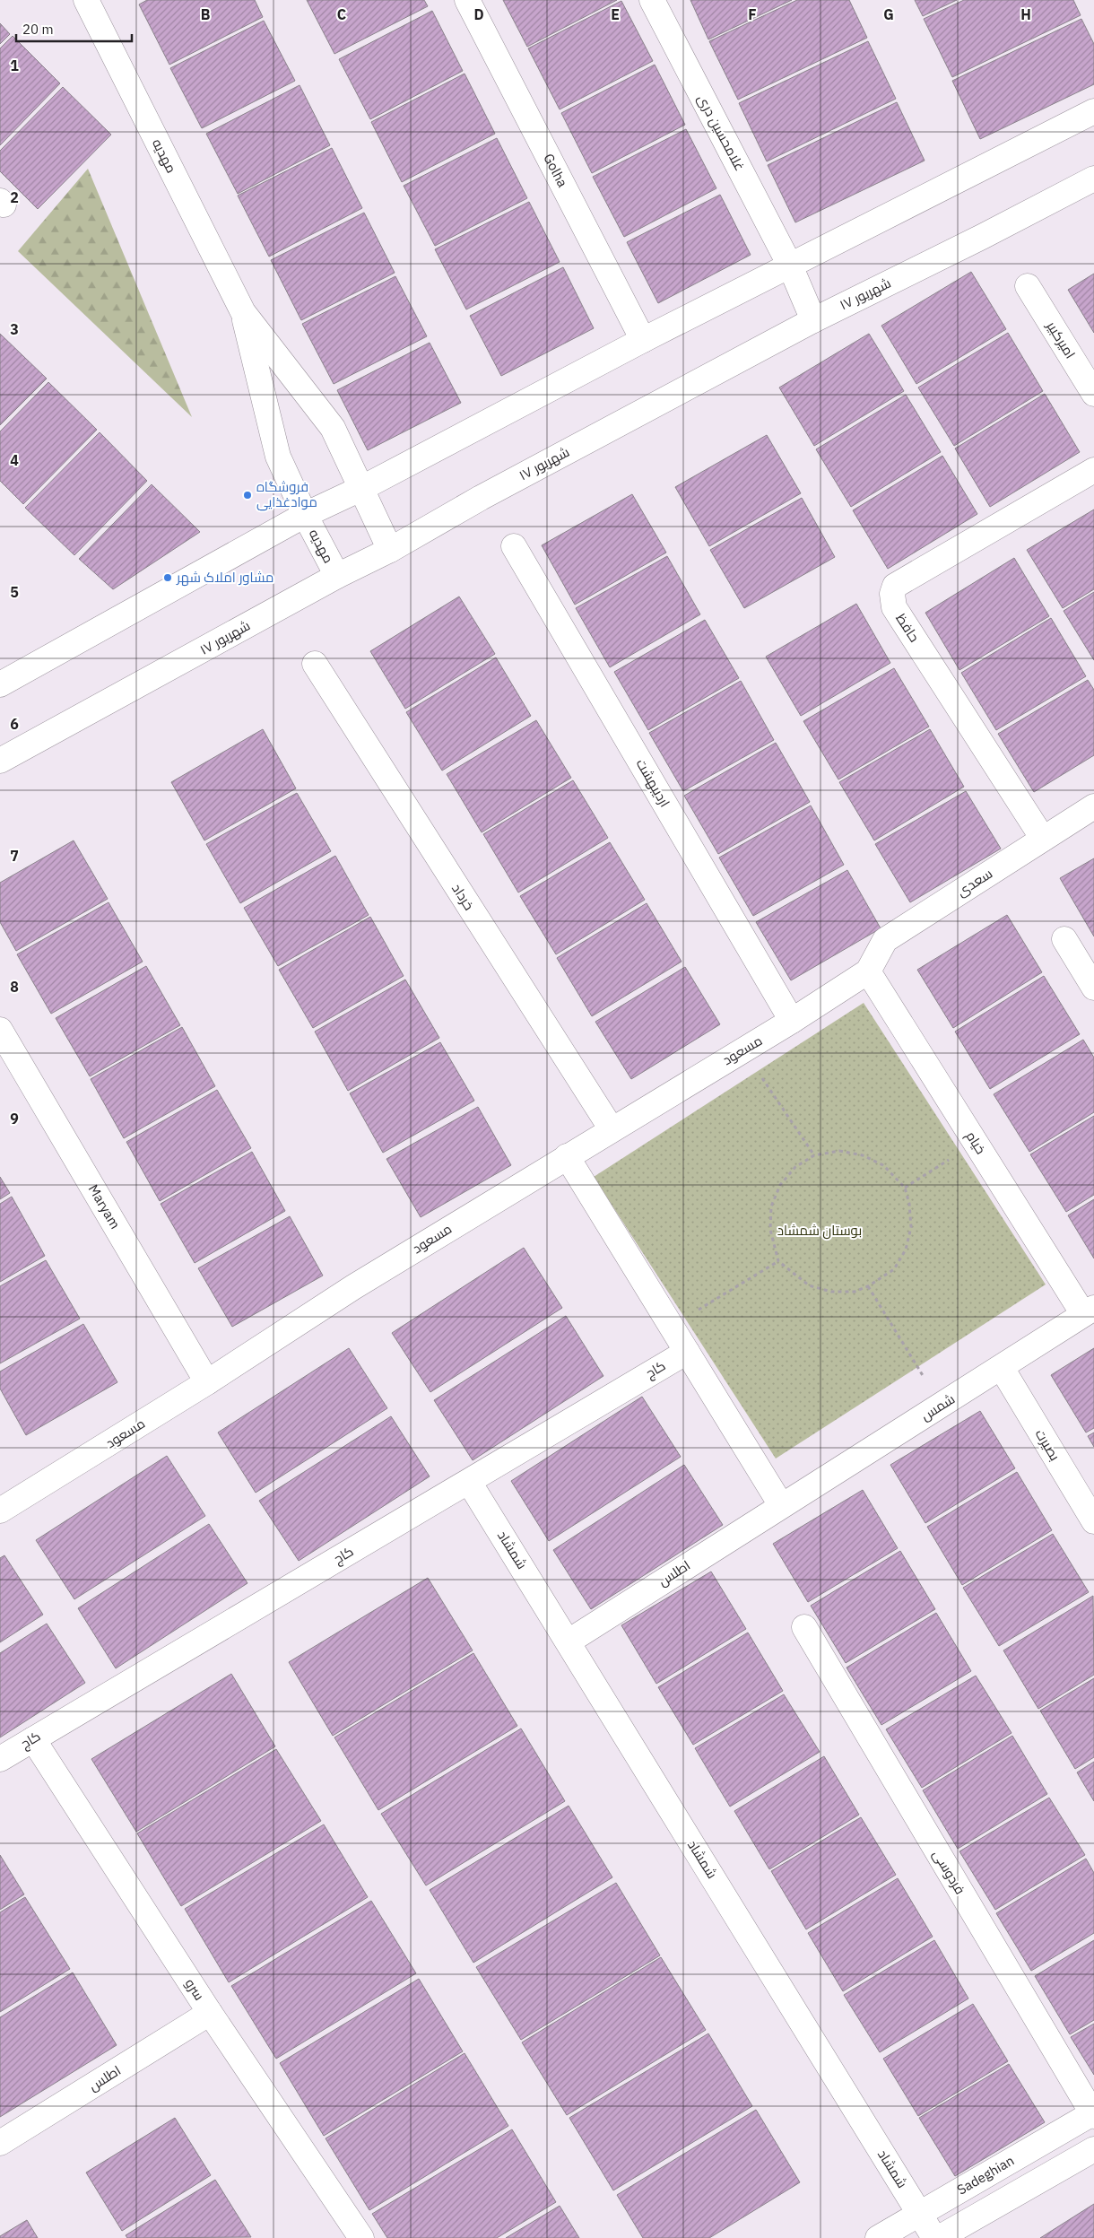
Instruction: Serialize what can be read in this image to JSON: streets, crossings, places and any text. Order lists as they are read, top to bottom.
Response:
{
  "streets": {
    "street": [
      "غلامحسین دری",
      "مهدیه",
      "Golha",
      "۱۷ شهریور",
      "امیرکبیر",
      "حافظ",
      "اردیبهشت",
      "سعدی",
      "خرداد",
      "مسعود",
      "خیام",
      "Maryam",
      "کاج",
      "شمس",
      "بصیرت",
      "شمشاد",
      "اطلس",
      "فردوسی",
      "سرو",
      "Sadeghian"
    ]
  },
  "crossings": [
    ["غلامحسین دری", "۱۷ شهریور"],
    ["مهدیه", "۱۷ شهریور"],
    ["حافظ", "سعدی"],
    ["اردیبهشت", "مسعود"],
    ["سعدی", "مسعود"],
    ["سعدی", "خیام"],
    ["خرداد", "مسعود"],
    ["مسعود", "خیام"],
    ["مسعود", "Maryam"],
    ["خیام", "شمس"],
    ["کاج", "شمشاد"],
    ["کاج", "سرو"],
    ["شمس", "بصیرت"],
    ["شمس", "اطلس"],
    ["شمشاد", "اطلس"],
    ["شمشاد", "Sadeghian"],
    ["اطلس", "سرو"],
    ["فردوسی", "Sadeghian"]
  ],
  "parks": ["بوستان شمشاد"],
  "places": ["فروشگاه موادغذایی", "مشاور املاک شهر"],
  "scale_bar": "20 m",
  "grid": {
    "columns": [
      "B",
      "C",
      "D",
      "E",
      "F",
      "G",
      "H"
    ],
    "rows": [
      "1",
      "2",
      "3",
      "4",
      "5",
      "6",
      "7",
      "8",
      "9"
    ]
  }
}
